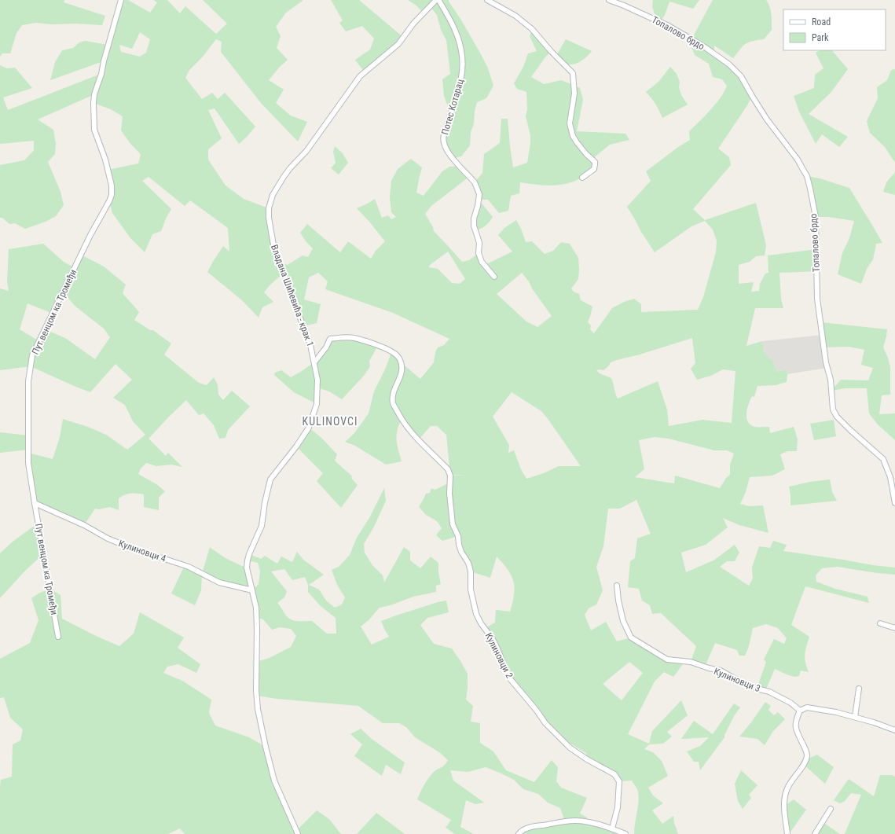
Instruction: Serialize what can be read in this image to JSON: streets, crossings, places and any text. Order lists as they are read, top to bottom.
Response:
{
  "streets": {
    "street": [
      "Топалово брдо",
      "Потес Котарац",
      "Владана Шићевића - крак 1",
      "Пут венцом ка Тромеђи",
      "Кулиновци 4",
      "Кулиновци 2",
      "Кулиновци 3"
    ]
  },
  "crossings": [
    ["Потес Котарац", "Владана Шићевића - крак 1"],
    ["Владана Шићевића - крак 1", "Кулиновци 4"],
    ["Владана Шићевића - крак 1", "Кулиновци 2"],
    ["Пут венцом ка Тромеђи", "Кулиновци 4"]
  ],
  "districts": ["KULINOVCI"],
  "legend": ["Road", "Park"]
}
